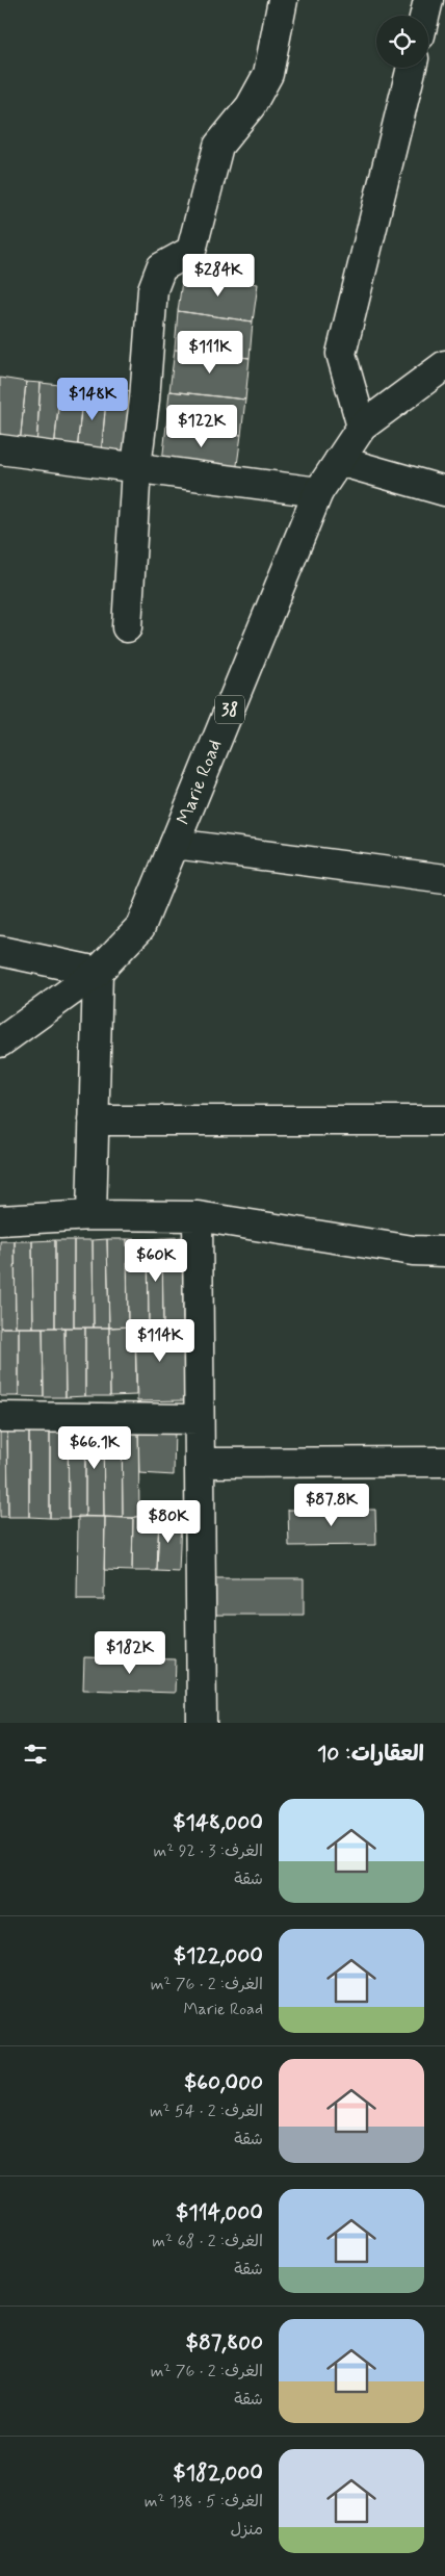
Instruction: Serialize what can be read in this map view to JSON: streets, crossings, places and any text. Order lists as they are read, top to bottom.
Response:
{
  "streets": {
    "street": ["38", "Marie Road"]
  },
  "page": {
    "price": [
      "$284K",
      "$111K",
      "$148K",
      "$122K",
      "$60K",
      "$114K",
      "$66.1K",
      "$87.8K",
      "$80K",
      "$182K"
    ],
    "heading": "العقارات: 10",
    "list": [
      {
        "name": "$148,000",
        "note": "الغرف: 3 · 92 m² · شقة"
      },
      {
        "name": "$122,000",
        "note": "الغرف: 2 · 76 m² · Marie Road"
      },
      {
        "name": "$60,000",
        "note": "الغرف: 2 · 54 m² · شقة"
      },
      {
        "name": "$114,000",
        "note": "الغرف: 2 · 68 m² · شقة"
      },
      {
        "name": "$87,800",
        "note": "الغرف: 2 · 76 m² · شقة"
      },
      {
        "name": "$182,000",
        "note": "الغرف: 5 · 138 m² · منزل"
      }
    ]
  }
}
